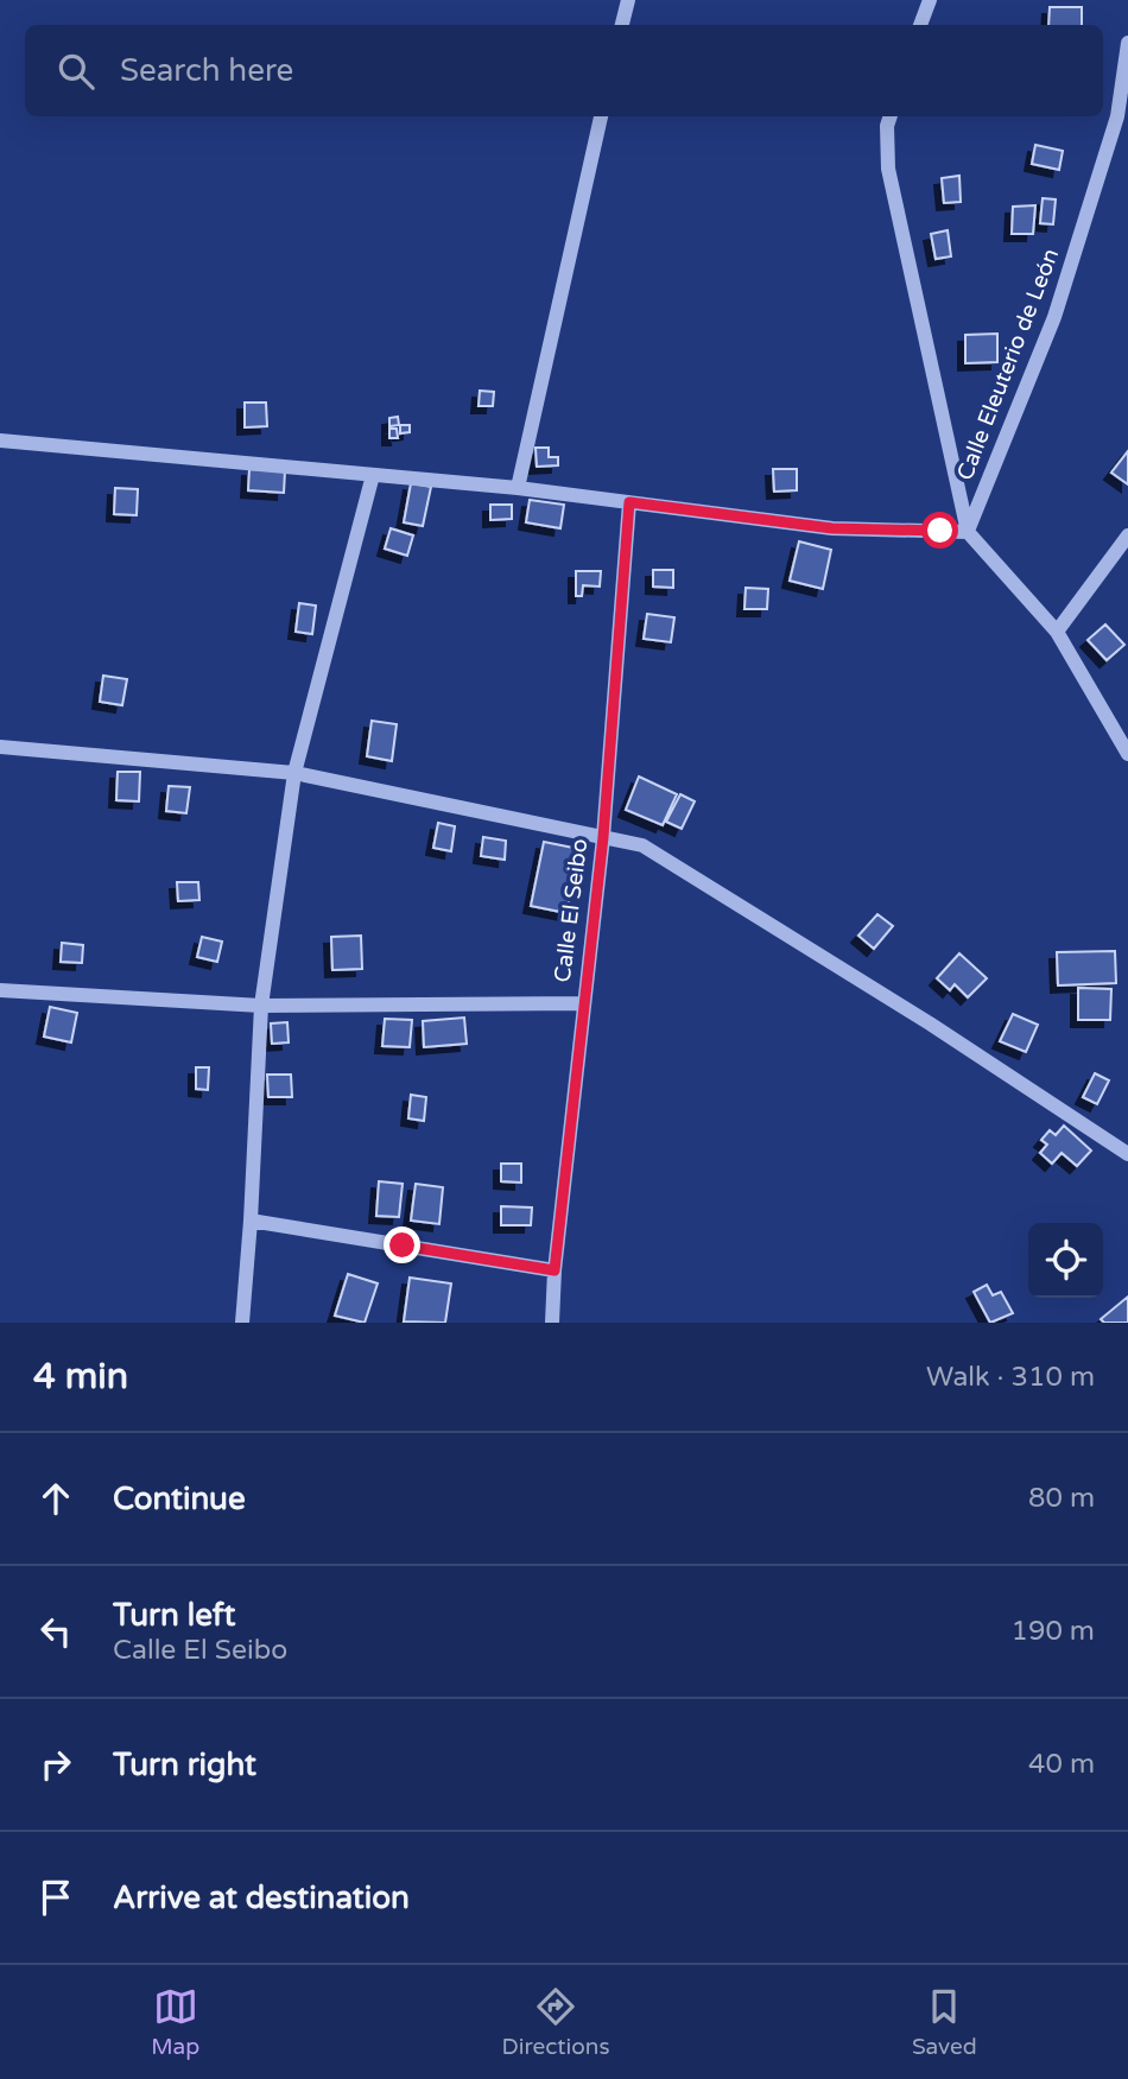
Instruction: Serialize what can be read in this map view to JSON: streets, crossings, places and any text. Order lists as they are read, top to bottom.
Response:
{
  "streets": {
    "street": ["Calle Eleuterio de León", "Calle El Seibo"]
  },
  "page": {
    "search": "Search here",
    "heading": ["4 min", "Walk · 310 m"],
    "list": [
      ["Continue", "80 m"],
      ["Turn left", "Calle El Seibo", "190 m"],
      ["Turn right", "40 m"],
      "Arrive at destination"
    ],
    "nav": ["Map", "Directions", "Saved"]
  }
}
